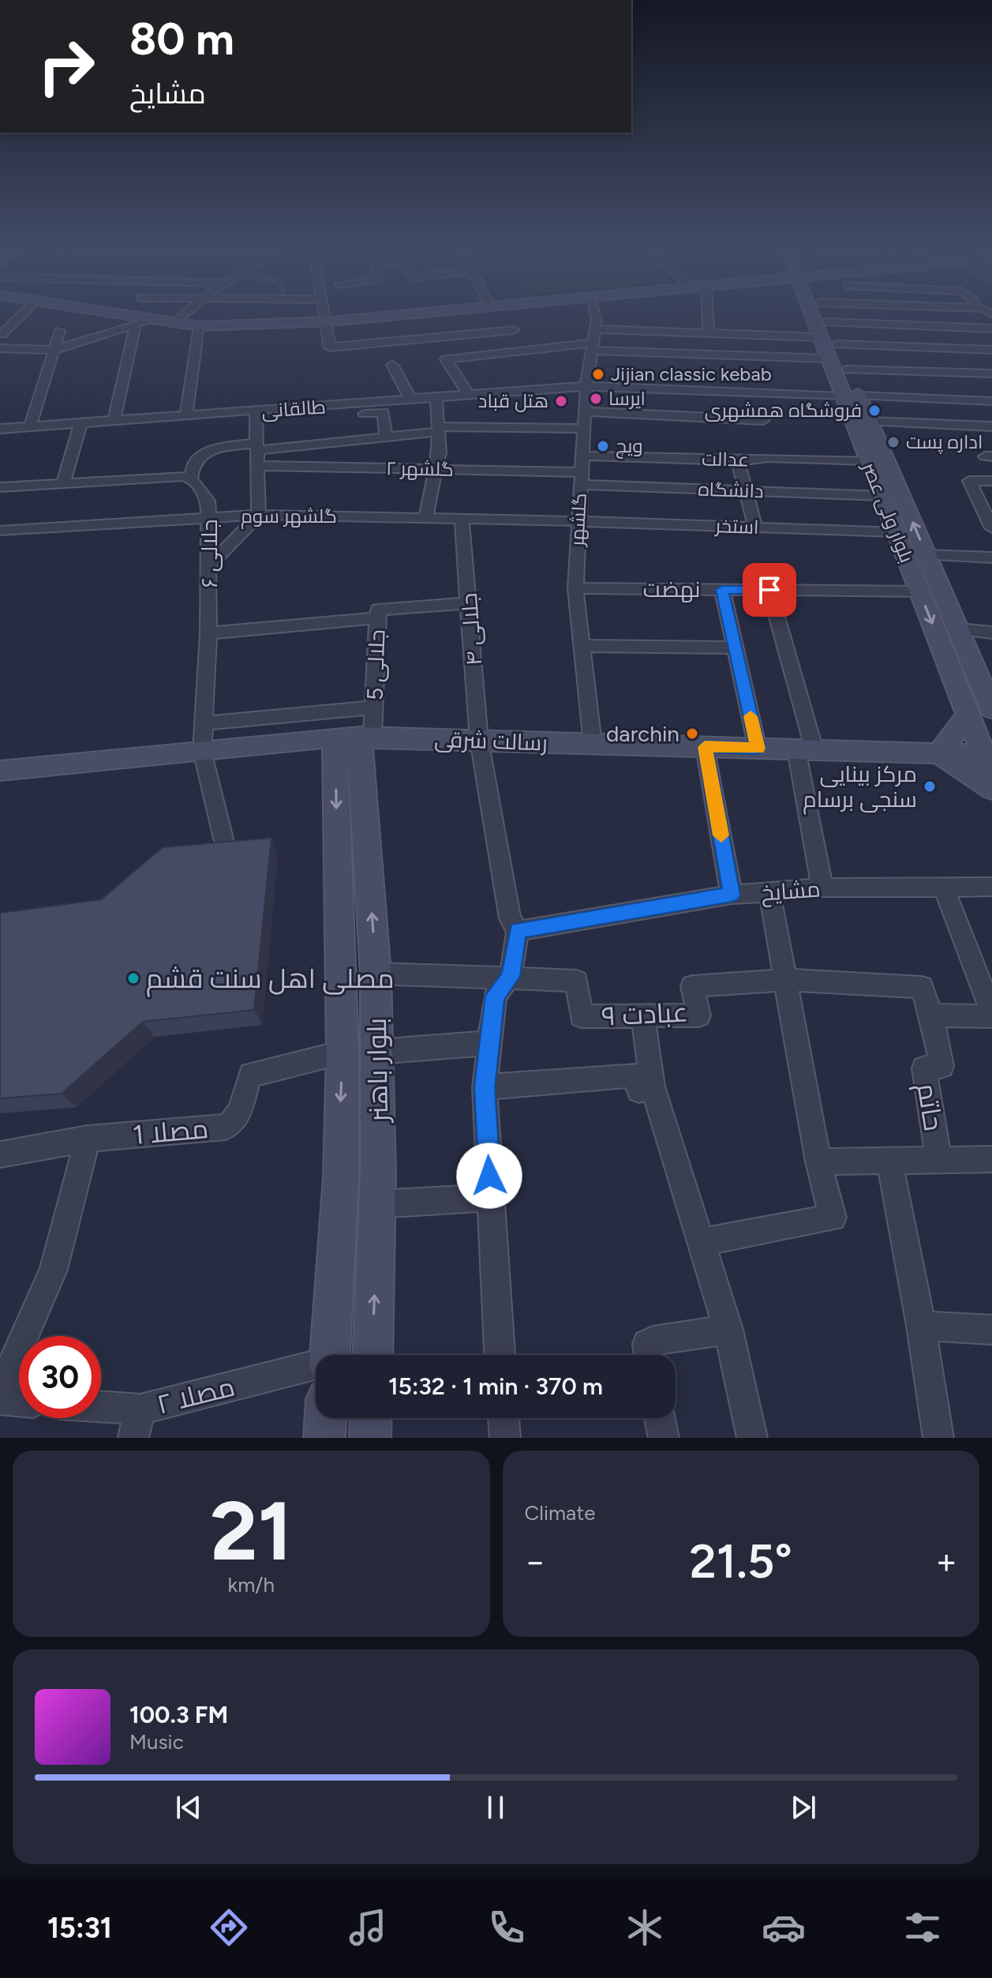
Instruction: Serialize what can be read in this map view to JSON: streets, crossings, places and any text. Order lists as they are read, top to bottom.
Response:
{
  "streets": {
    "main road": ["بلوار ولی عصر", "رسالت شرقی", "بلوار باهنر"],
    "street": [
      "طالقانی",
      "عدالت",
      "گلشهر ۲",
      "دانشگاه",
      "گلشهر سوم",
      "گلشهر",
      "استخر",
      "جلالی ۶",
      "نهضت",
      "جلالی ۴",
      "جلالی 5",
      "مشایخ",
      "عبادت ۹",
      "حاتم",
      "مصلا 1",
      "مصلا ۲"
    ]
  },
  "crossings": [
    ["طالقانی", "بلوار ولی عصر"],
    ["طالقانی", "گلشهر"],
    ["عدالت", "بلوار ولی عصر"],
    ["عدالت", "گلشهر"],
    ["گلشهر ۲", "دانشگاه"],
    ["گلشهر ۲", "گلشهر"],
    ["دانشگاه", "بلوار ولی عصر"],
    ["دانشگاه", "گلشهر"],
    ["بلوار ولی عصر", "استخر"],
    ["بلوار ولی عصر", "نهضت"],
    ["بلوار ولی عصر", "رسالت شرقی"],
    ["گلشهر سوم", "گلشهر"],
    ["گلشهر سوم", "استخر"],
    ["گلشهر سوم", "جلالی ۶"],
    ["گلشهر سوم", "جلالی ۴"],
    ["گلشهر", "استخر"],
    ["گلشهر", "نهضت"],
    ["گلشهر", "رسالت شرقی"],
    ["جلالی ۶", "رسالت شرقی"],
    ["جلالی ۴", "جلالی 5"],
    ["جلالی ۴", "رسالت شرقی"],
    ["جلالی ۴", "مشایخ"],
    ["جلالی 5", "رسالت شرقی"],
    ["جلالی 5", "بلوار باهنر"],
    ["رسالت شرقی", "بلوار باهنر"],
    ["عبادت ۹", "بلوار باهنر"],
    ["عبادت ۹", "حاتم"],
    ["بلوار باهنر", "مصلا 1"]
  ],
  "places": [
    "Jijian classic kebab",
    "ایرسا",
    "هتل قباد",
    "فروشگاه همشهری",
    "اداره پست",
    "ویچ",
    "darchin",
    "مرکز بینایی سنجی برسام",
    "مصلی اهل سنت قشم"
  ],
  "page": {
    "turn": ["80 m", "مشایخ"],
    "limit": "30",
    "trip": "15:32 · 1 min · 370 m",
    "tile": [
      ["21", "km/h"],
      "Climate"
    ],
    "heat": ["−", "21.5°", "+"],
    "song": ["100.3 FM", "Music"],
    "tabs": "15:31"
  }
}
